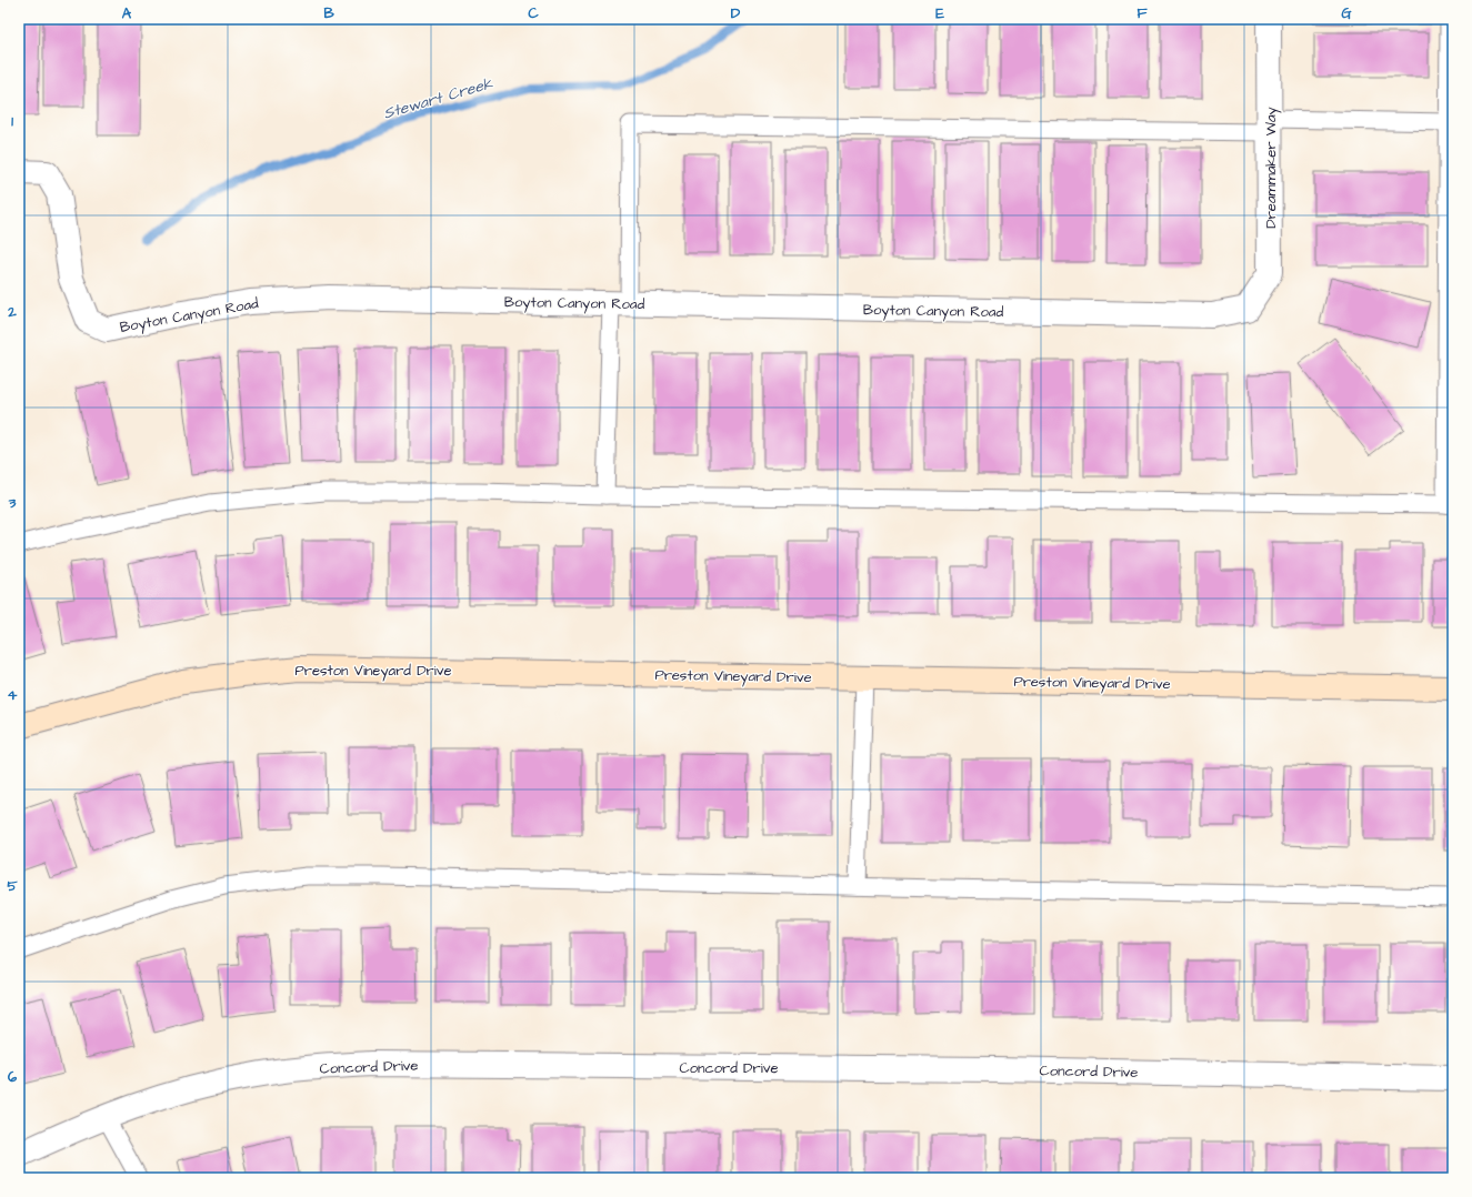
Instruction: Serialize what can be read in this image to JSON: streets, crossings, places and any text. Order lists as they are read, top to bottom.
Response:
{
  "streets": {
    "street": [
      "Dreammaker Way",
      "Boyton Canyon Road",
      "Preston Vineyard Drive",
      "Concord Drive"
    ]
  },
  "crossings": [
    ["Dreammaker Way", "Boyton Canyon Road"]
  ],
  "water": ["Stewart Creek"],
  "grid": {
    "columns": [
      "A",
      "B",
      "C",
      "D",
      "E",
      "F",
      "G"
    ],
    "rows": [
      "1",
      "2",
      "3",
      "4",
      "5",
      "6"
    ]
  }
}
